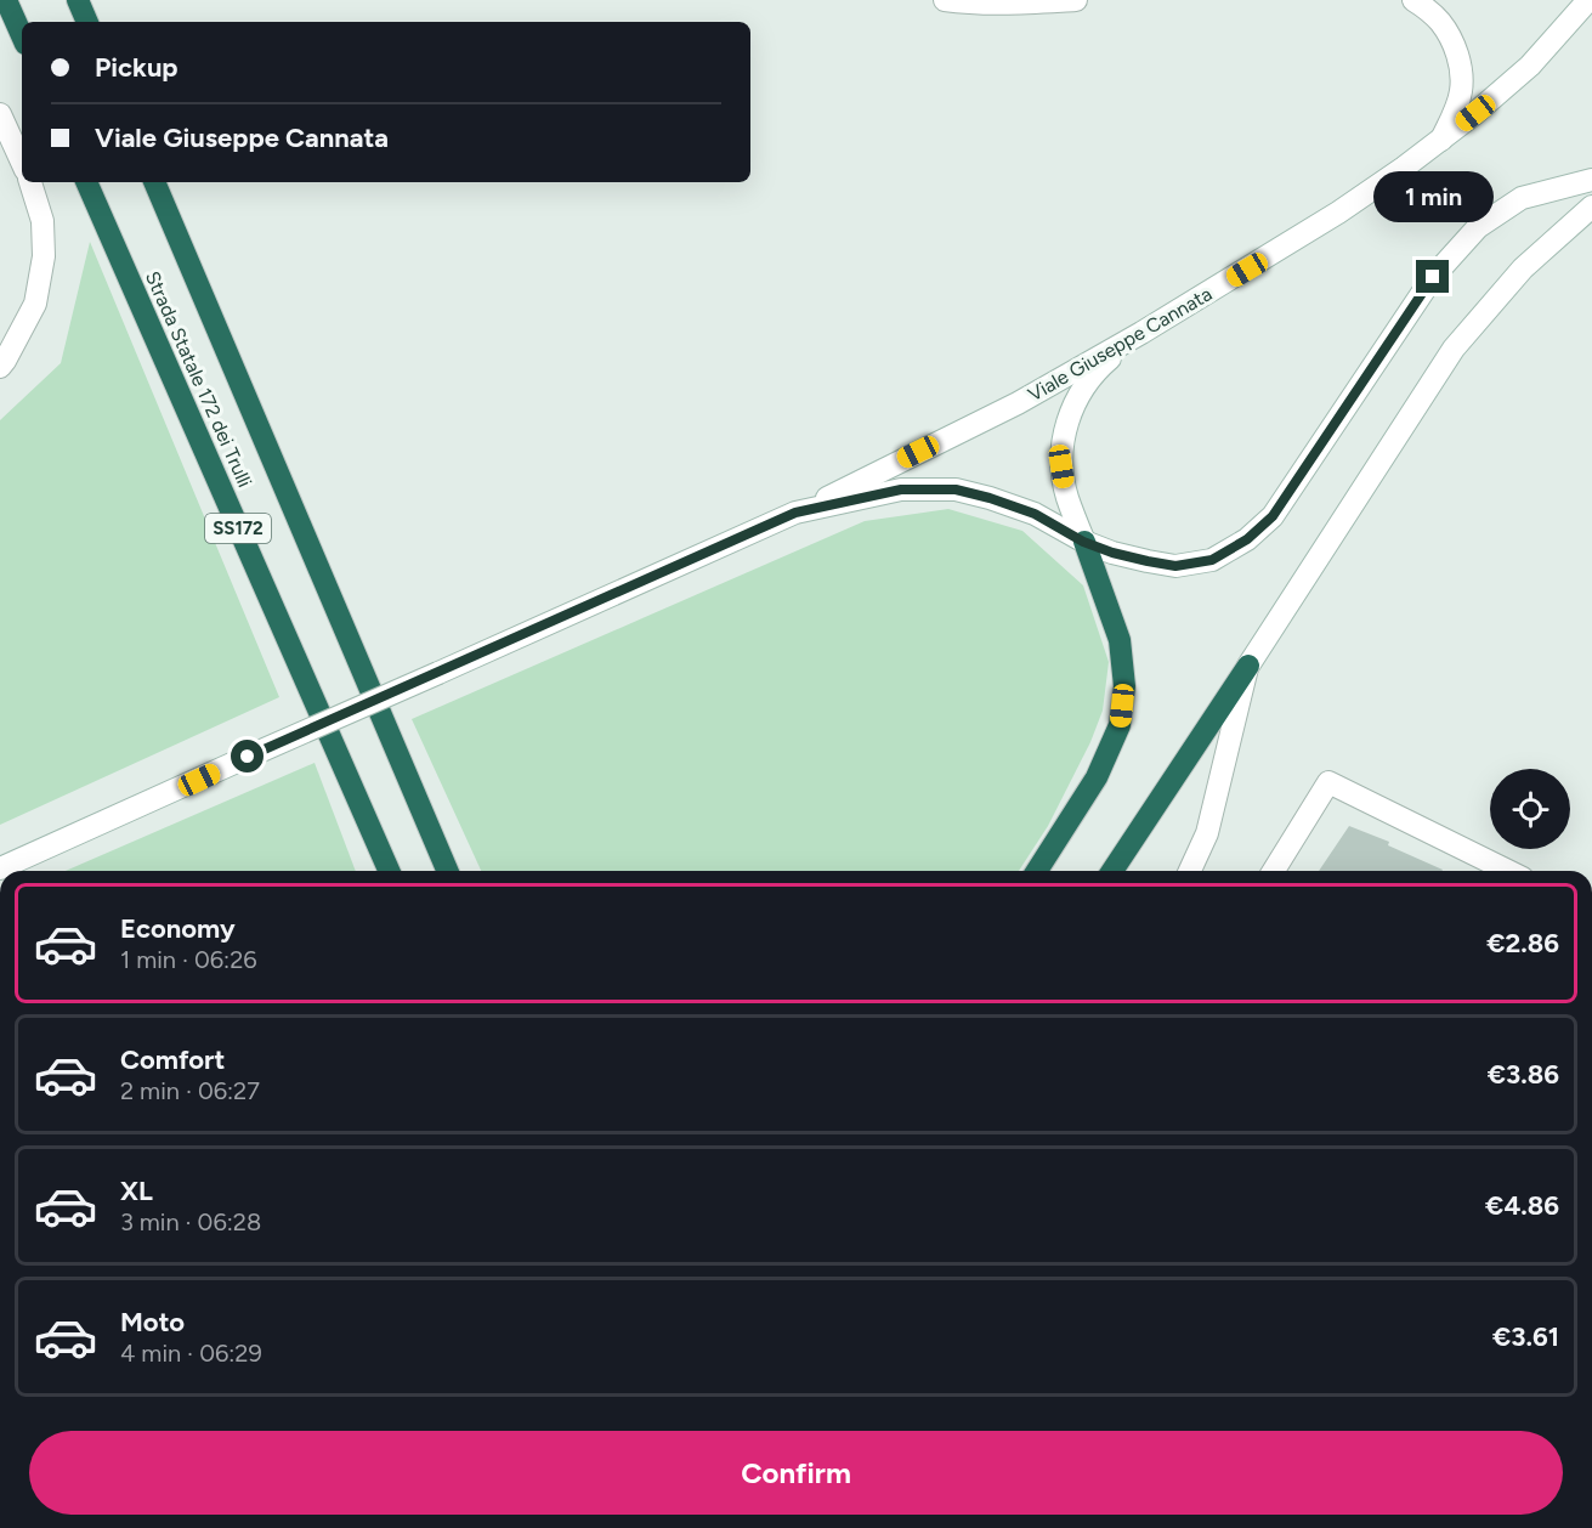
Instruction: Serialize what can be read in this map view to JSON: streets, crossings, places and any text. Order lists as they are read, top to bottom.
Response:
{
  "streets": {
    "highway": ["Strada Statale 172 dei Trulli", "SS172"],
    "street": ["Viale Giuseppe Cannata"]
  },
  "page": {
    "banner": ["Pickup", "Viale Giuseppe Cannata"],
    "bubble": "1 min",
    "list": [
      {
        "name": "Economy",
        "note": "1 min · 06:26",
        "value": "€2.86"
      },
      {
        "name": "Comfort",
        "note": "2 min · 06:27",
        "value": "€3.86"
      },
      {
        "name": "XL",
        "note": "3 min · 06:28",
        "value": "€4.86"
      },
      {
        "name": "Moto",
        "note": "4 min · 06:29",
        "value": "€3.61"
      }
    ],
    "buttons": "Confirm"
  }
}
